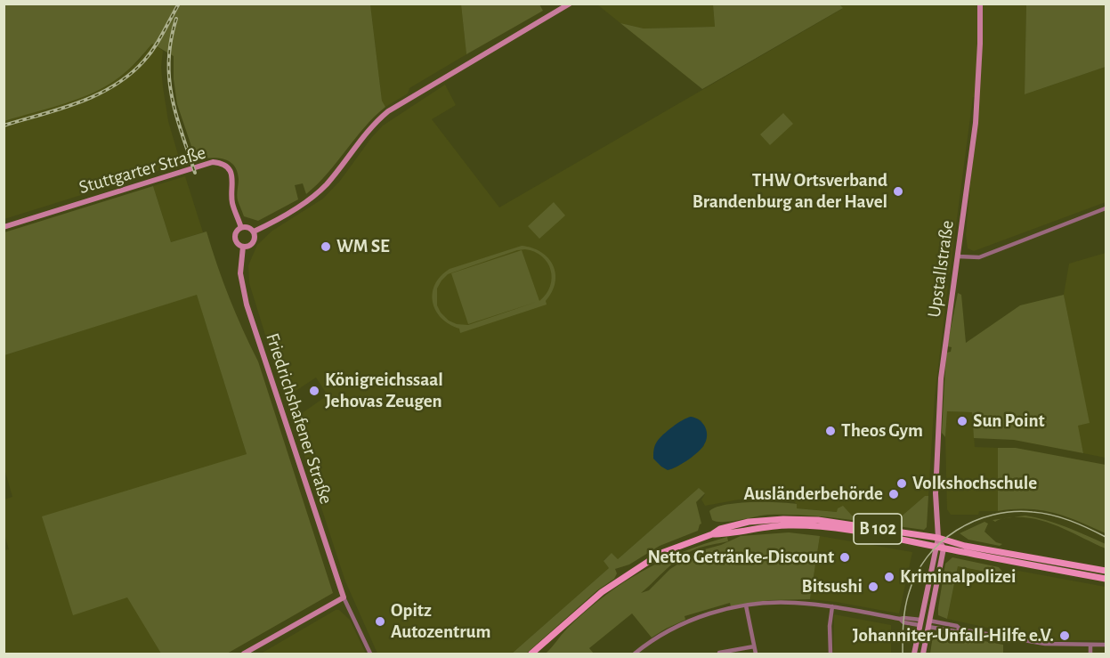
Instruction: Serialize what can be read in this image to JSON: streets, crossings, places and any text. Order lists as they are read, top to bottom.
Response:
{
  "streets": {
    "main road": ["B 102"],
    "street": ["Stuttgarter Straße", "Upstallstraße", "Friedrichshafener Straße"]
  },
  "crossings": [
    ["Stuttgarter Straße", "Friedrichshafener Straße"],
    ["Upstallstraße", "B 102"]
  ],
  "places": [
    "THW Ortsverband Brandenburg an der Havel",
    "WM SE",
    "Königreichssaal Jehovas Zeugen",
    "Sun Point",
    "Theos Gym",
    "Volkshochschule",
    "Ausländerbehörde",
    "Netto Getränke-Discount",
    "Kriminalpolizei",
    "Bitsushi",
    "Opitz Autozentrum",
    "Johanniter-Unfall-Hilfe e.V."
  ]
}
